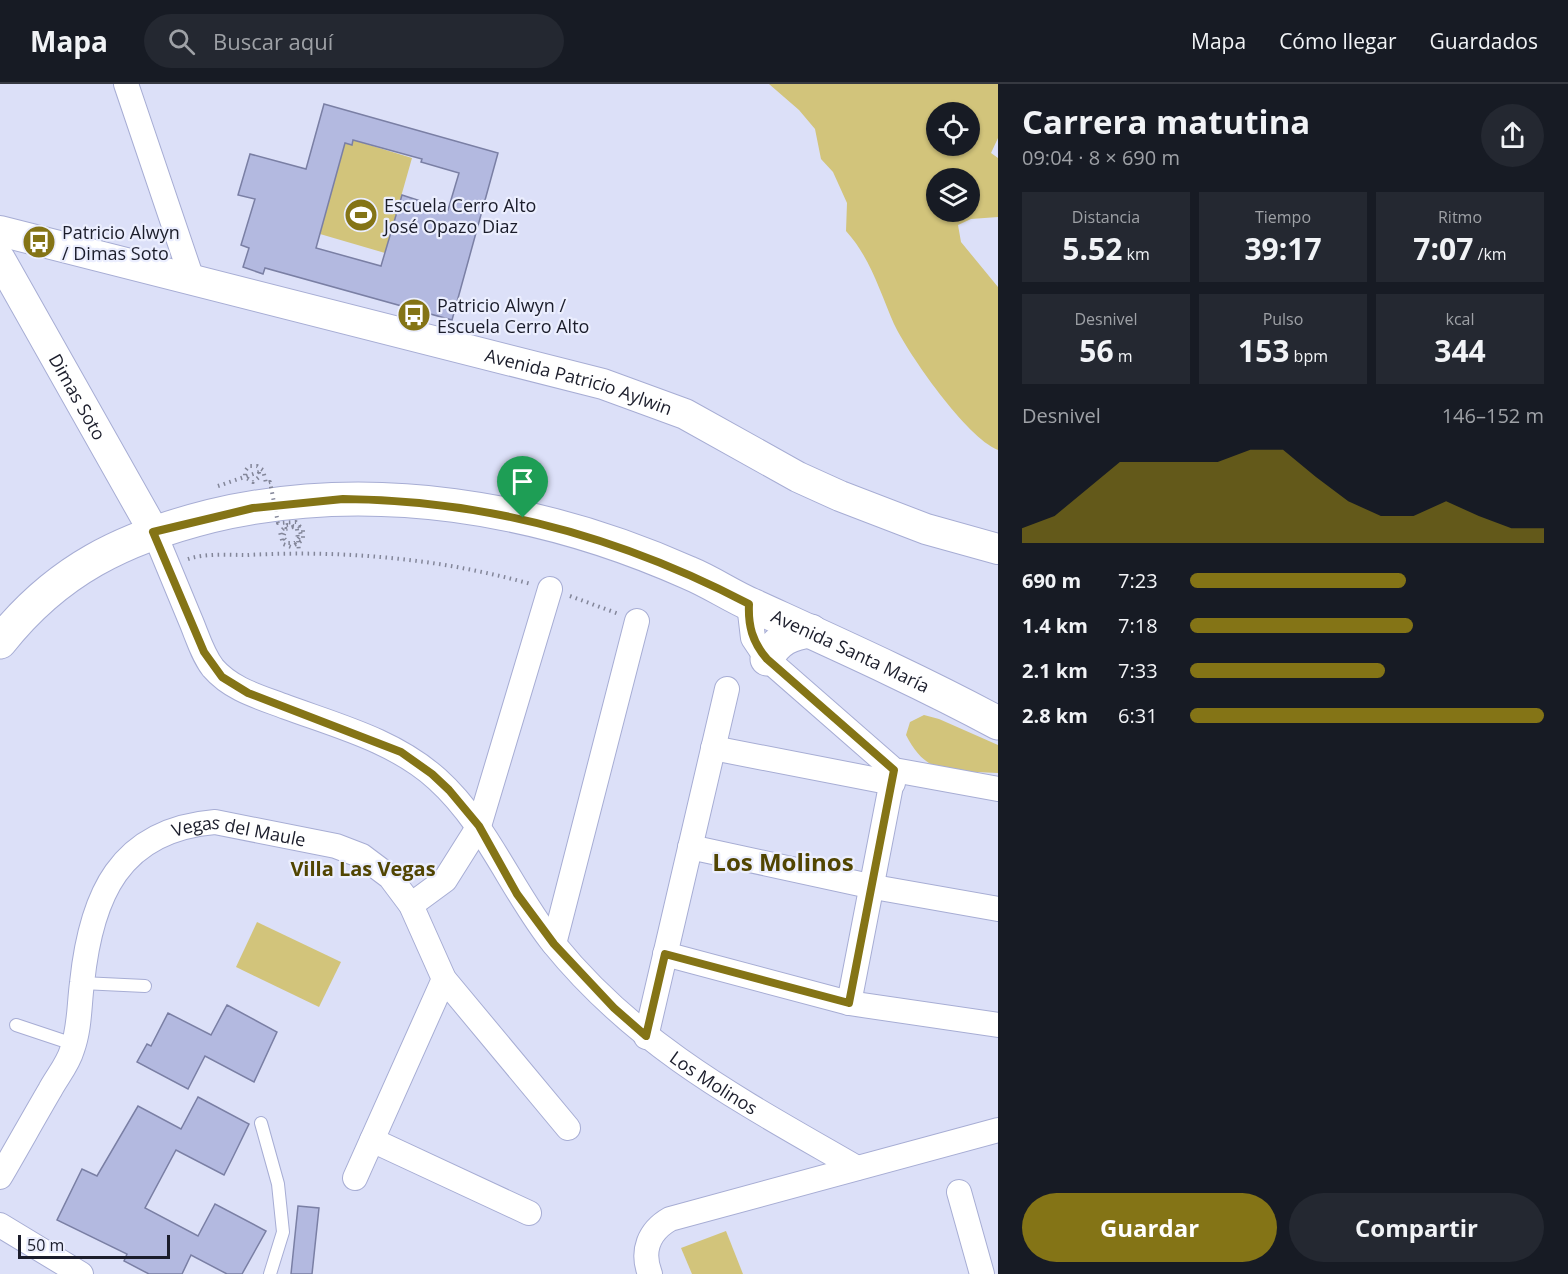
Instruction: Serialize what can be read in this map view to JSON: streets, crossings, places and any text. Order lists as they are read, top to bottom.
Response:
{
  "streets": {
    "main road": ["Avenida Santa María"],
    "street": [
      "Avenida Patricio Aylwin",
      "Dimas Soto",
      "Vegas del Maule",
      "Los Molinos"
    ]
  },
  "crossings": [
    ["Dimas Soto", "Avenida Santa María"],
    ["Dimas Soto", "Los Molinos"],
    ["Avenida Santa María", "Los Molinos"]
  ],
  "districts": ["Los Molinos", "Villa Las Vegas"],
  "places": {
    "sports": ["Escuela Cerro Alto José Opazo Diaz"],
    "bus stop": ["Patricio Alwyn / Dimas Soto", "Patricio Alwyn / Escuela Cerro Alto"]
  },
  "scale_bar": "50 m",
  "page": {
    "header": "Mapa",
    "search": "Buscar aquí",
    "nav": ["Mapa", "Cómo llegar", "Guardados"],
    "heading": ["Carrera matutina", "09:04 · 8 × 690 m"],
    "stats": [
      ["Distancia", "5.52 km"],
      ["Tiempo", "39:17"],
      ["Ritmo", "7:07 /km"],
      ["Desnivel", "56 m"],
      ["Pulso", "153 bpm"],
      ["kcal", "344"]
    ],
    "chart": ["Desnivel", "146–152 m"],
    "list": [
      {
        "name": "690 m",
        "note": "7:23"
      },
      {
        "name": "1.4 km",
        "note": "7:18"
      },
      {
        "name": "2.1 km",
        "note": "7:33"
      },
      {
        "name": "2.8 km",
        "note": "6:31"
      }
    ],
    "buttons": ["Guardar", "Compartir"],
    "scale": "50 m"
  }
}
